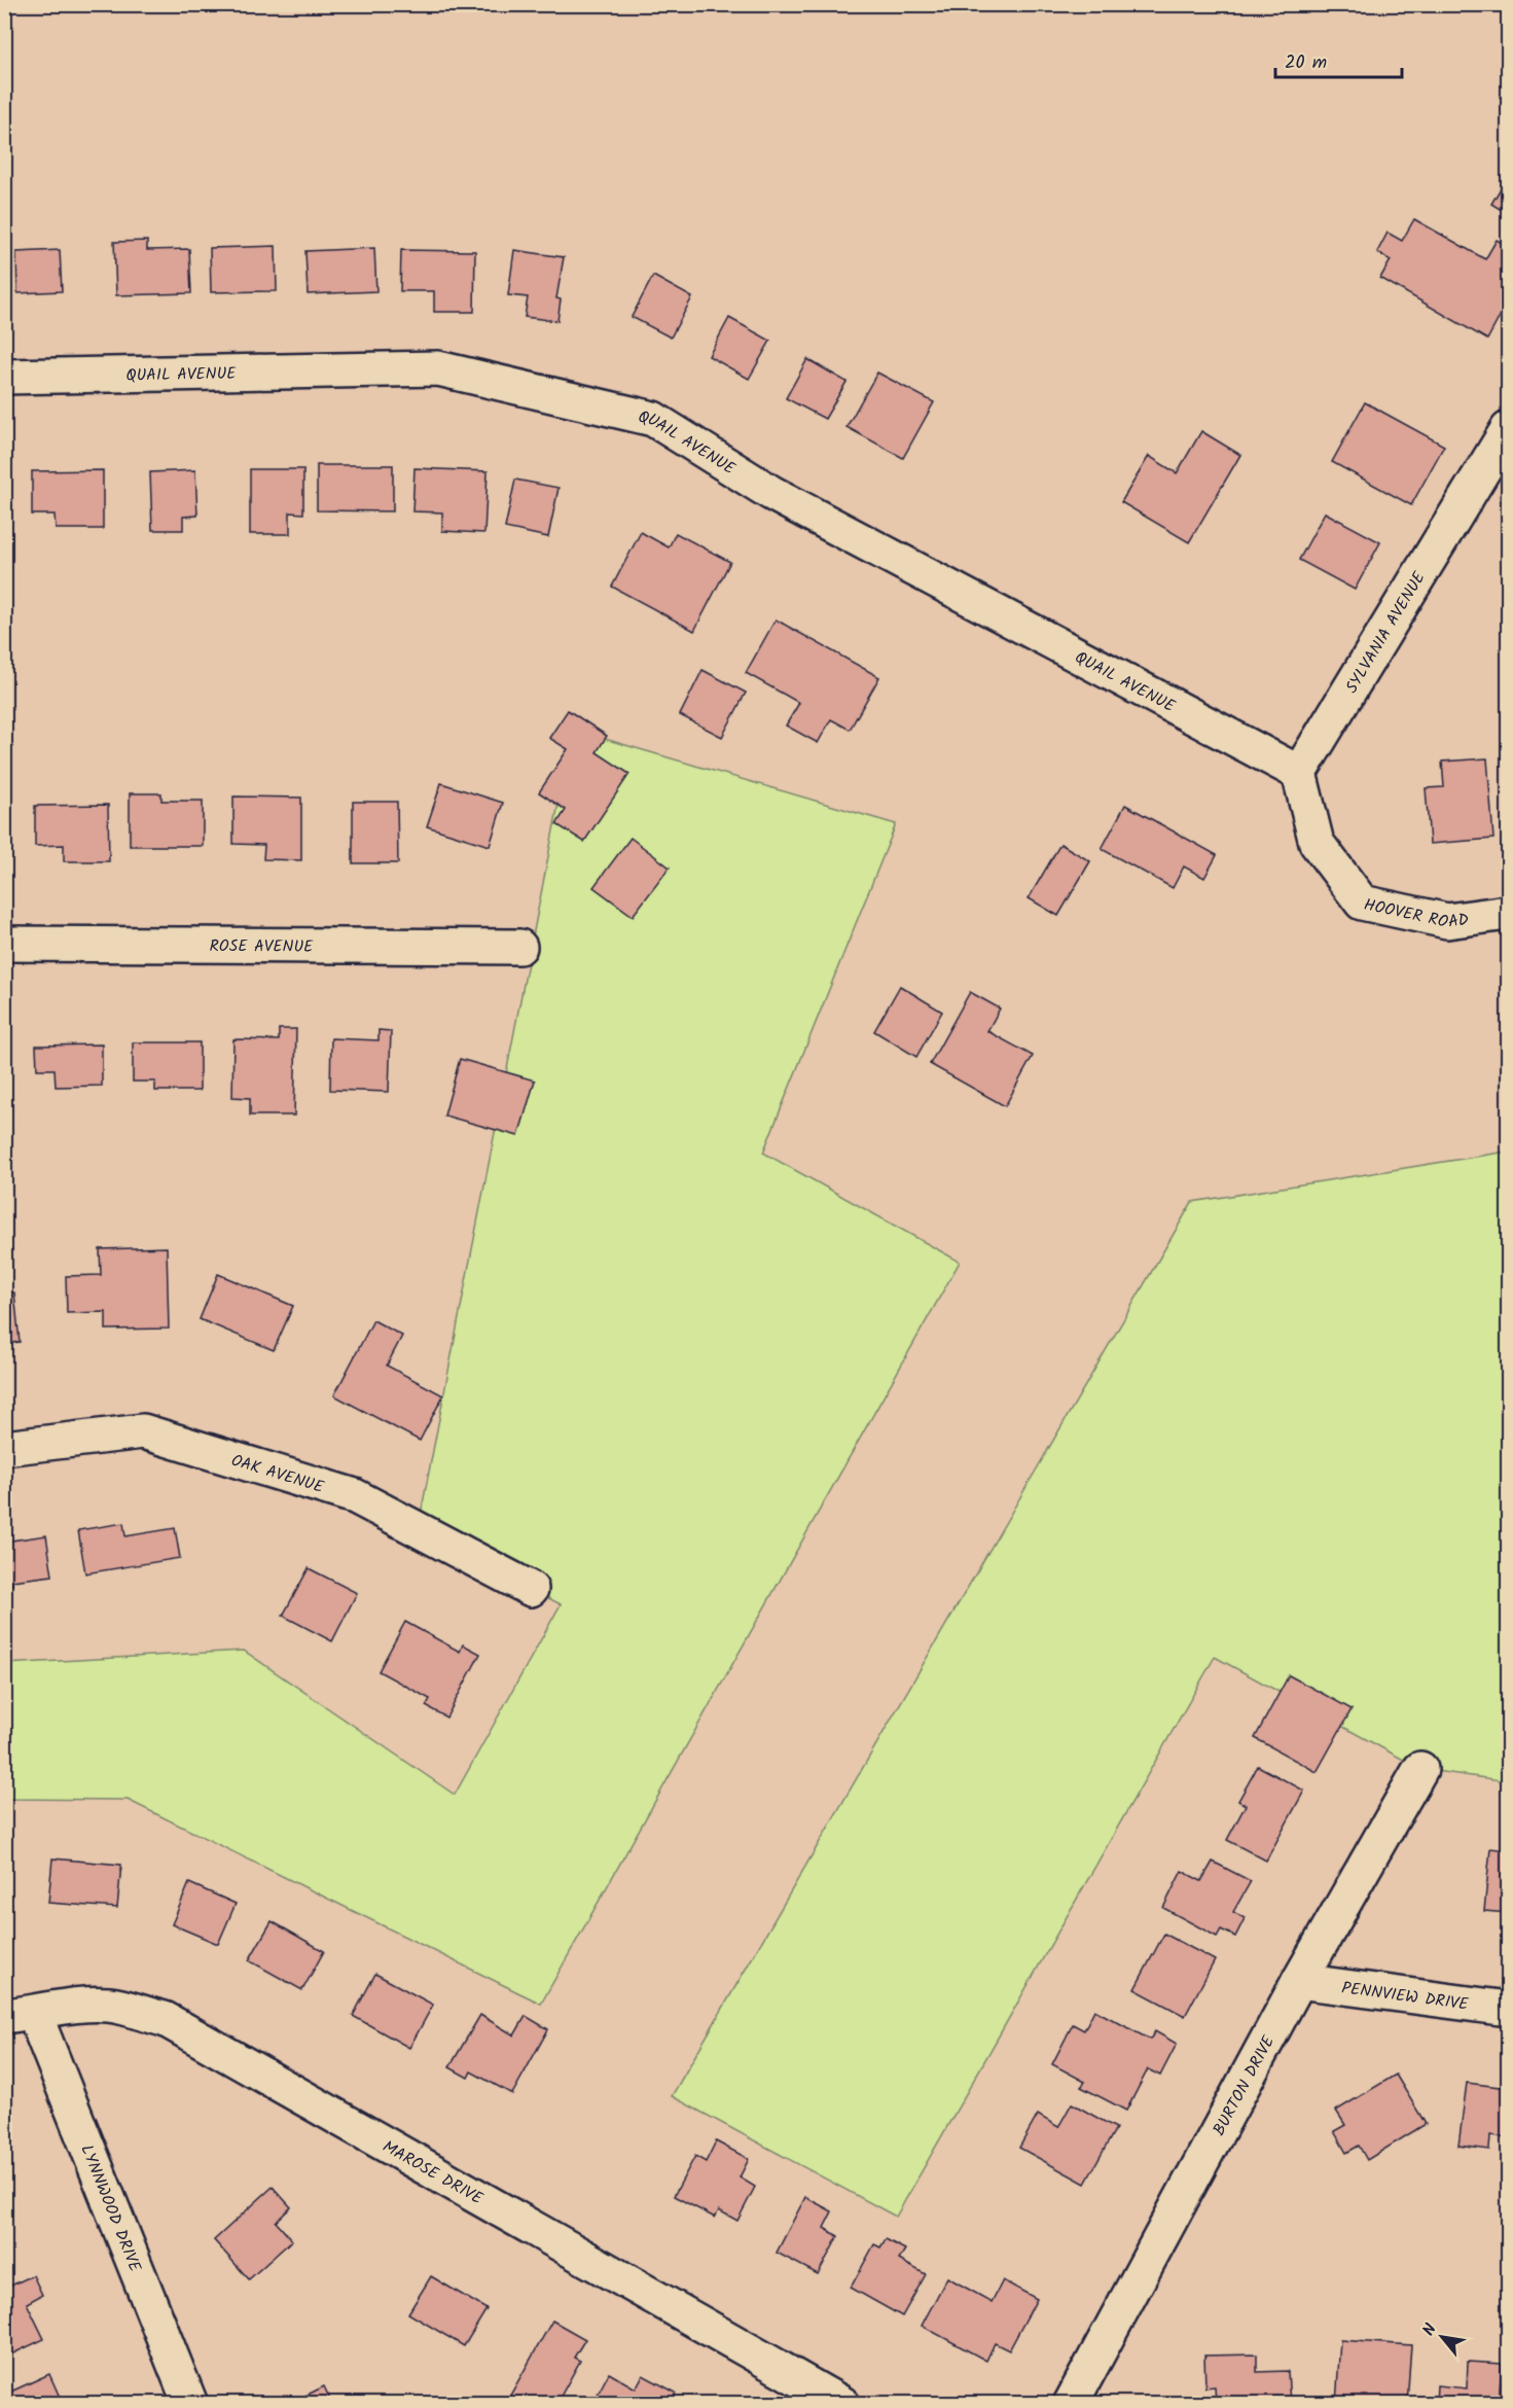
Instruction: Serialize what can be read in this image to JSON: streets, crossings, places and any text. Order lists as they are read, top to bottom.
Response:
{
  "streets": {
    "street": [
      "QUAIL AVENUE",
      "SYLVANIA AVENUE",
      "HOOVER ROAD",
      "ROSE AVENUE",
      "OAK AVENUE",
      "PENNVIEW DRIVE",
      "BURTON DRIVE",
      "MAROSE DRIVE",
      "LYNNWOOD DRIVE"
    ]
  },
  "crossings": [
    ["QUAIL AVENUE", "SYLVANIA AVENUE"],
    ["QUAIL AVENUE", "HOOVER ROAD"],
    ["SYLVANIA AVENUE", "HOOVER ROAD"],
    ["PENNVIEW DRIVE", "BURTON DRIVE"],
    ["MAROSE DRIVE", "LYNNWOOD DRIVE"]
  ],
  "scale_bar": "20 m",
  "north": "top left"
}
